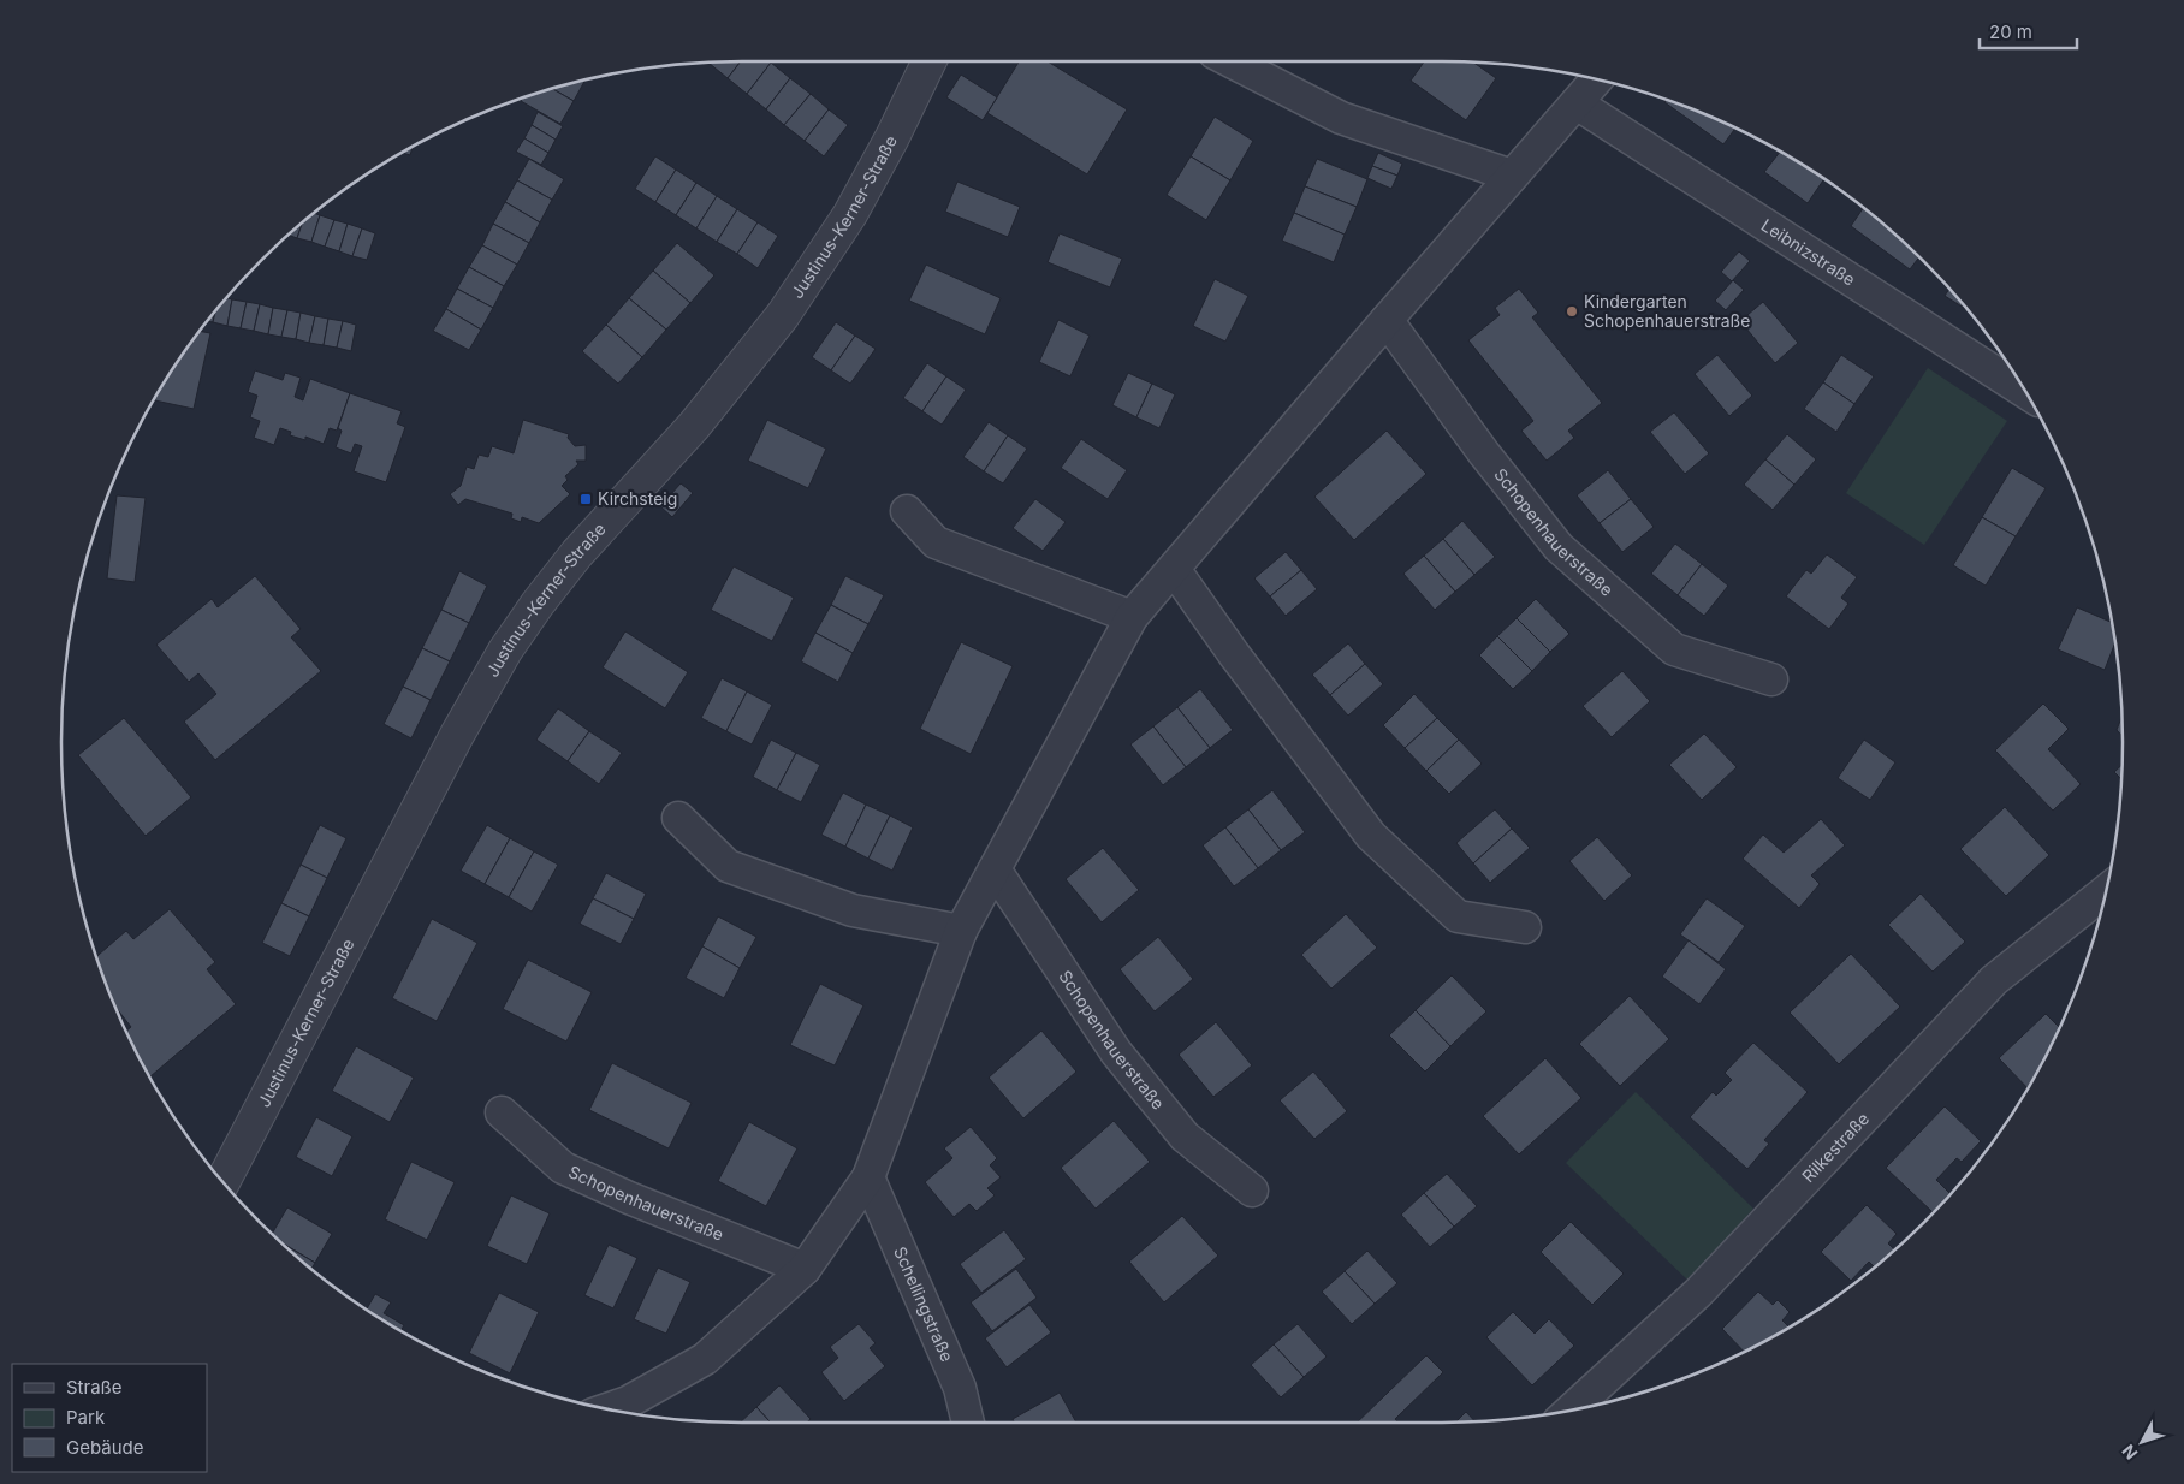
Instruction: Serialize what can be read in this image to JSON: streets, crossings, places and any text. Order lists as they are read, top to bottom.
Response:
{
  "streets": {
    "street": [
      "Justinus-Kerner-Straße",
      "Leibnizstraße",
      "Schopenhauerstraße",
      "Rilkestraße",
      "Schellingstraße"
    ]
  },
  "places": {
    "other": ["Kindergarten Schopenhauerstraße"],
    "transit": ["Kirchsteig"]
  },
  "legend": ["Straße", "Park", "Gebäude"],
  "scale_bar": "20 m",
  "north": "bottom left"
}
